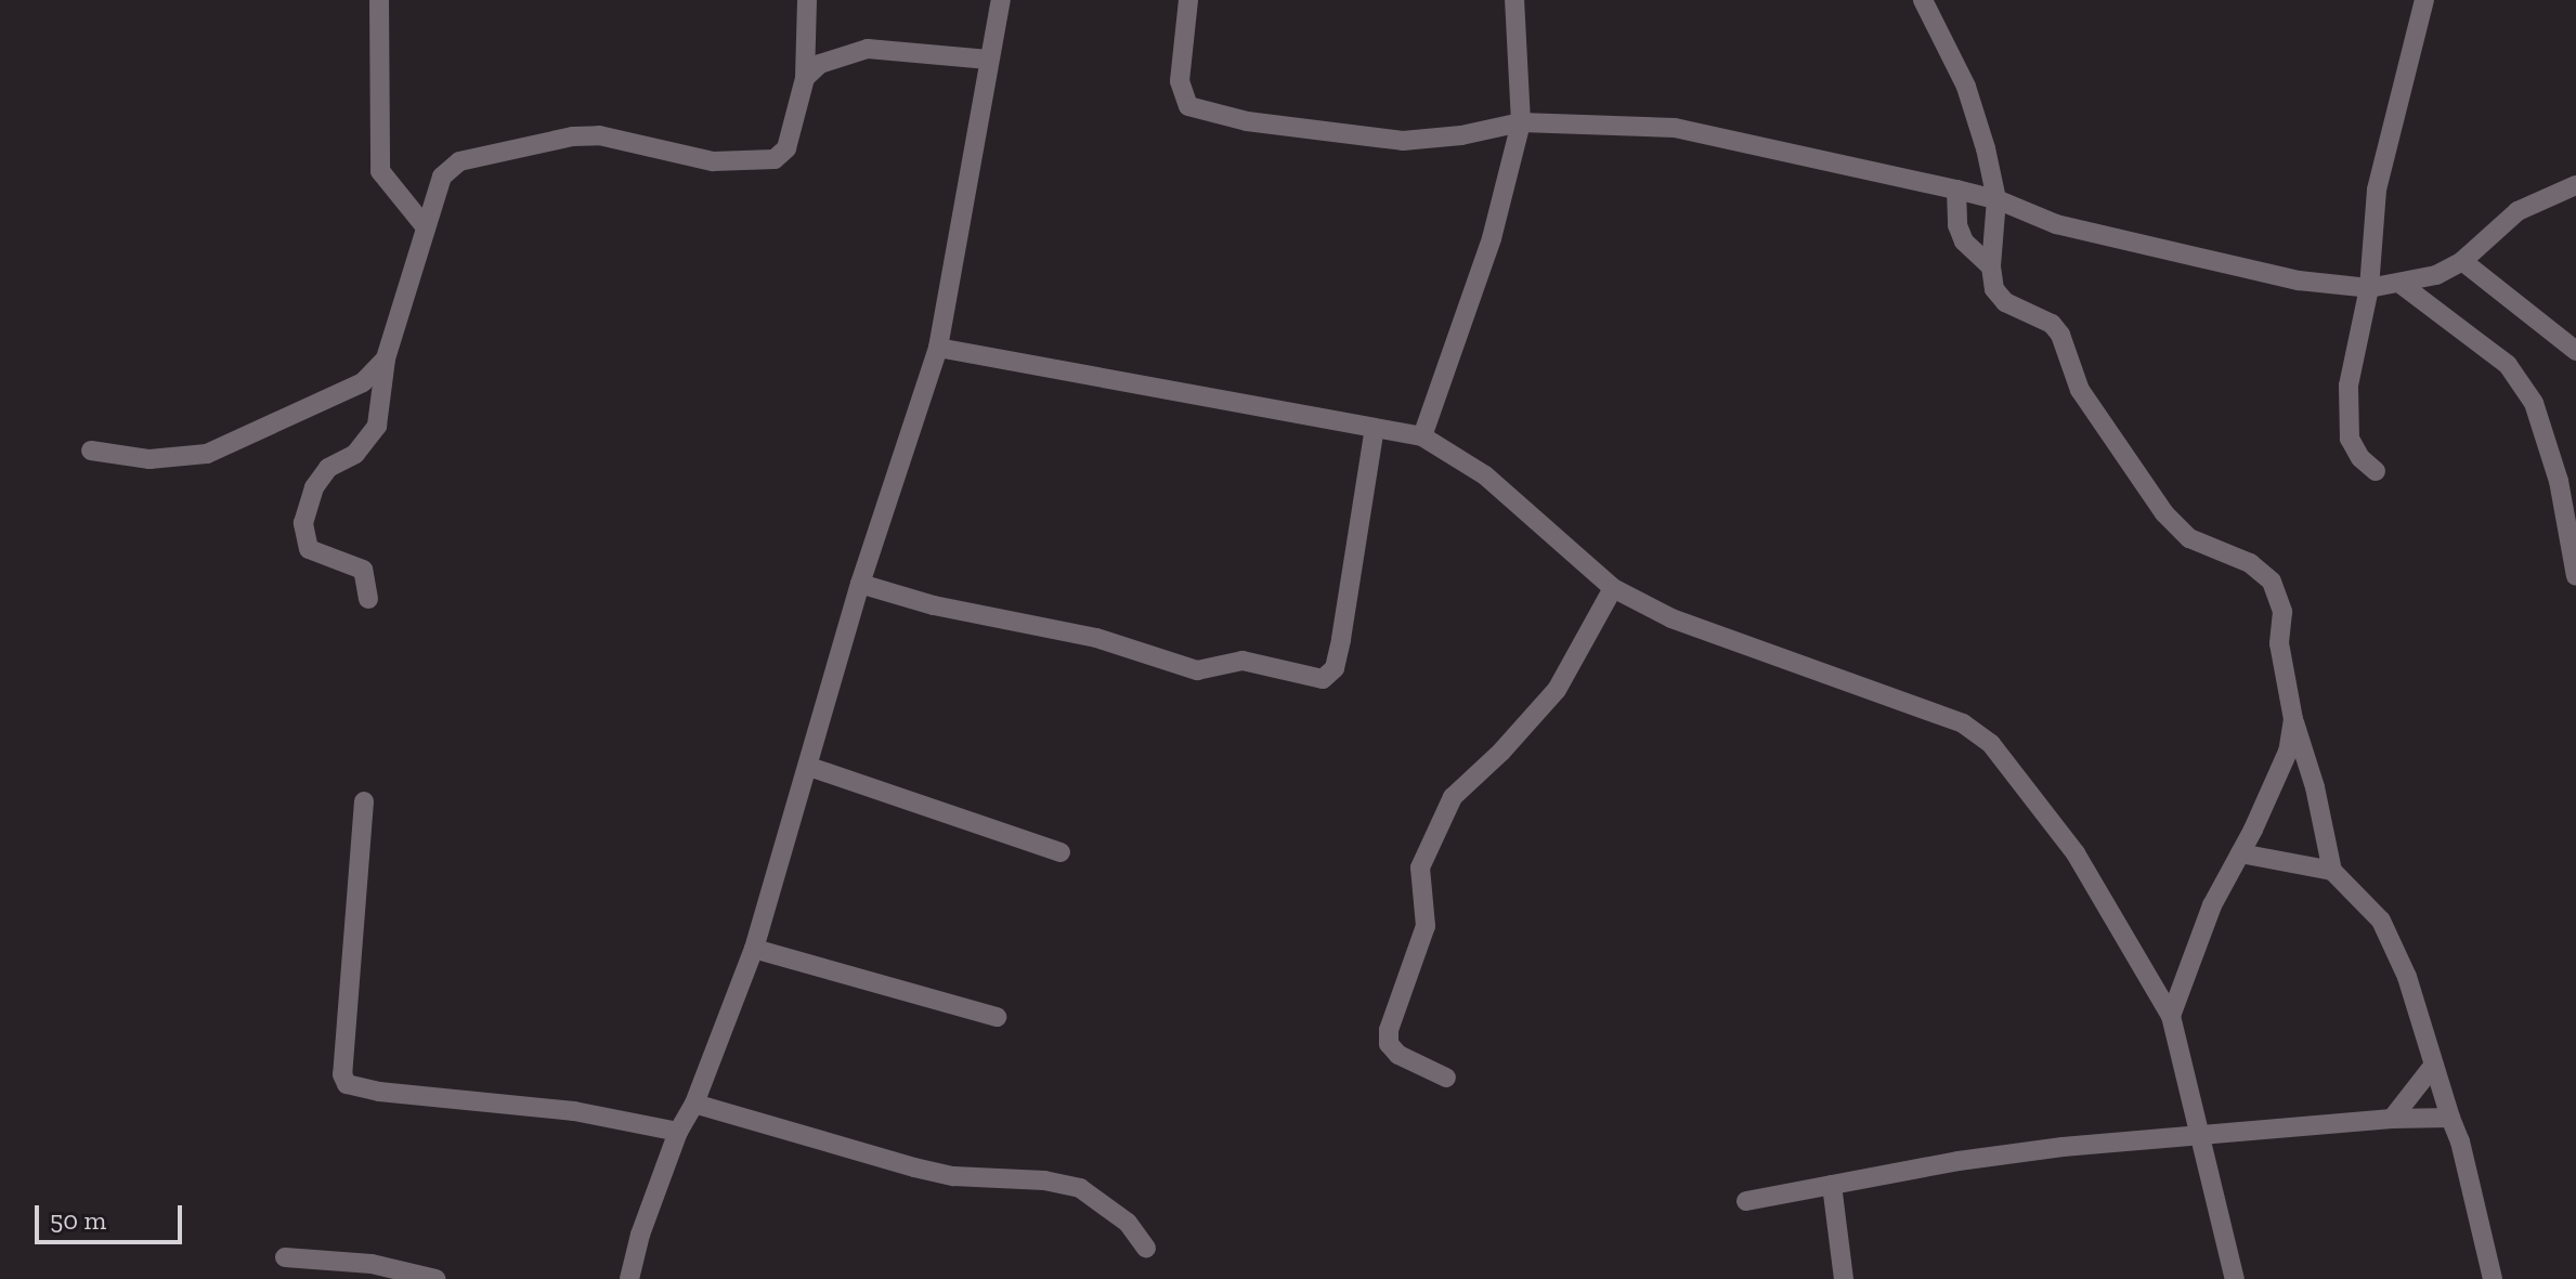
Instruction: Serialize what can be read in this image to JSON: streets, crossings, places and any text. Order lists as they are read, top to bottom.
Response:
{
  "scale_bar": "50 m"
}
